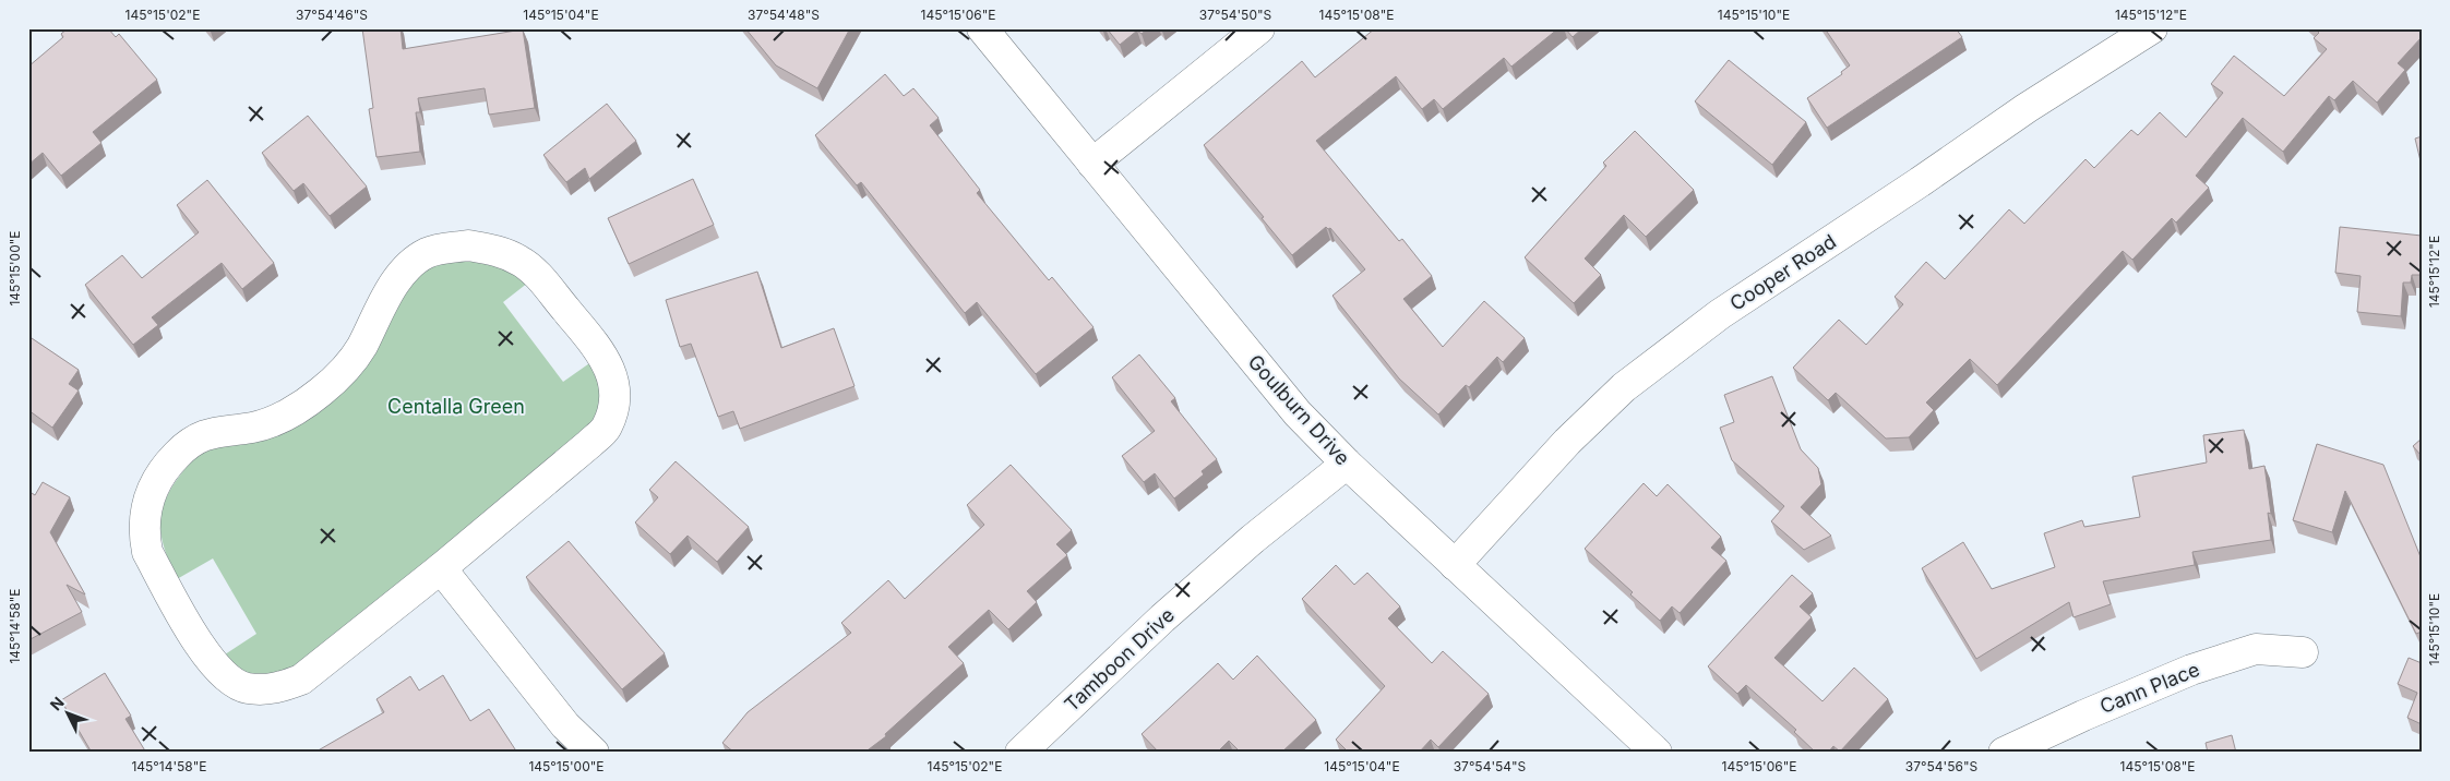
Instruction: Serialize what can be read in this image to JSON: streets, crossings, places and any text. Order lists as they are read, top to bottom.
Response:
{
  "streets": {
    "street": [
      "Cooper Road",
      "Goulburn Drive",
      "Tamboon Drive",
      "Cann Place"
    ]
  },
  "crossings": [
    ["Cooper Road", "Goulburn Drive"],
    ["Goulburn Drive", "Tamboon Drive"]
  ],
  "parks": ["Centalla Green"],
  "north": "top left",
  "coordinates": [
    "145°15'02\"E",
    "37°54'46\"S",
    "145°15'04\"E",
    "37°54'48\"S",
    "145°15'06\"E",
    "37°54'50\"S",
    "145°15'08\"E",
    "145°15'10\"E",
    "145°15'12\"E",
    "145°15'00\"E",
    "145°14'58\"E",
    "37°54'54\"S",
    "37°54'56\"S"
  ]
}
